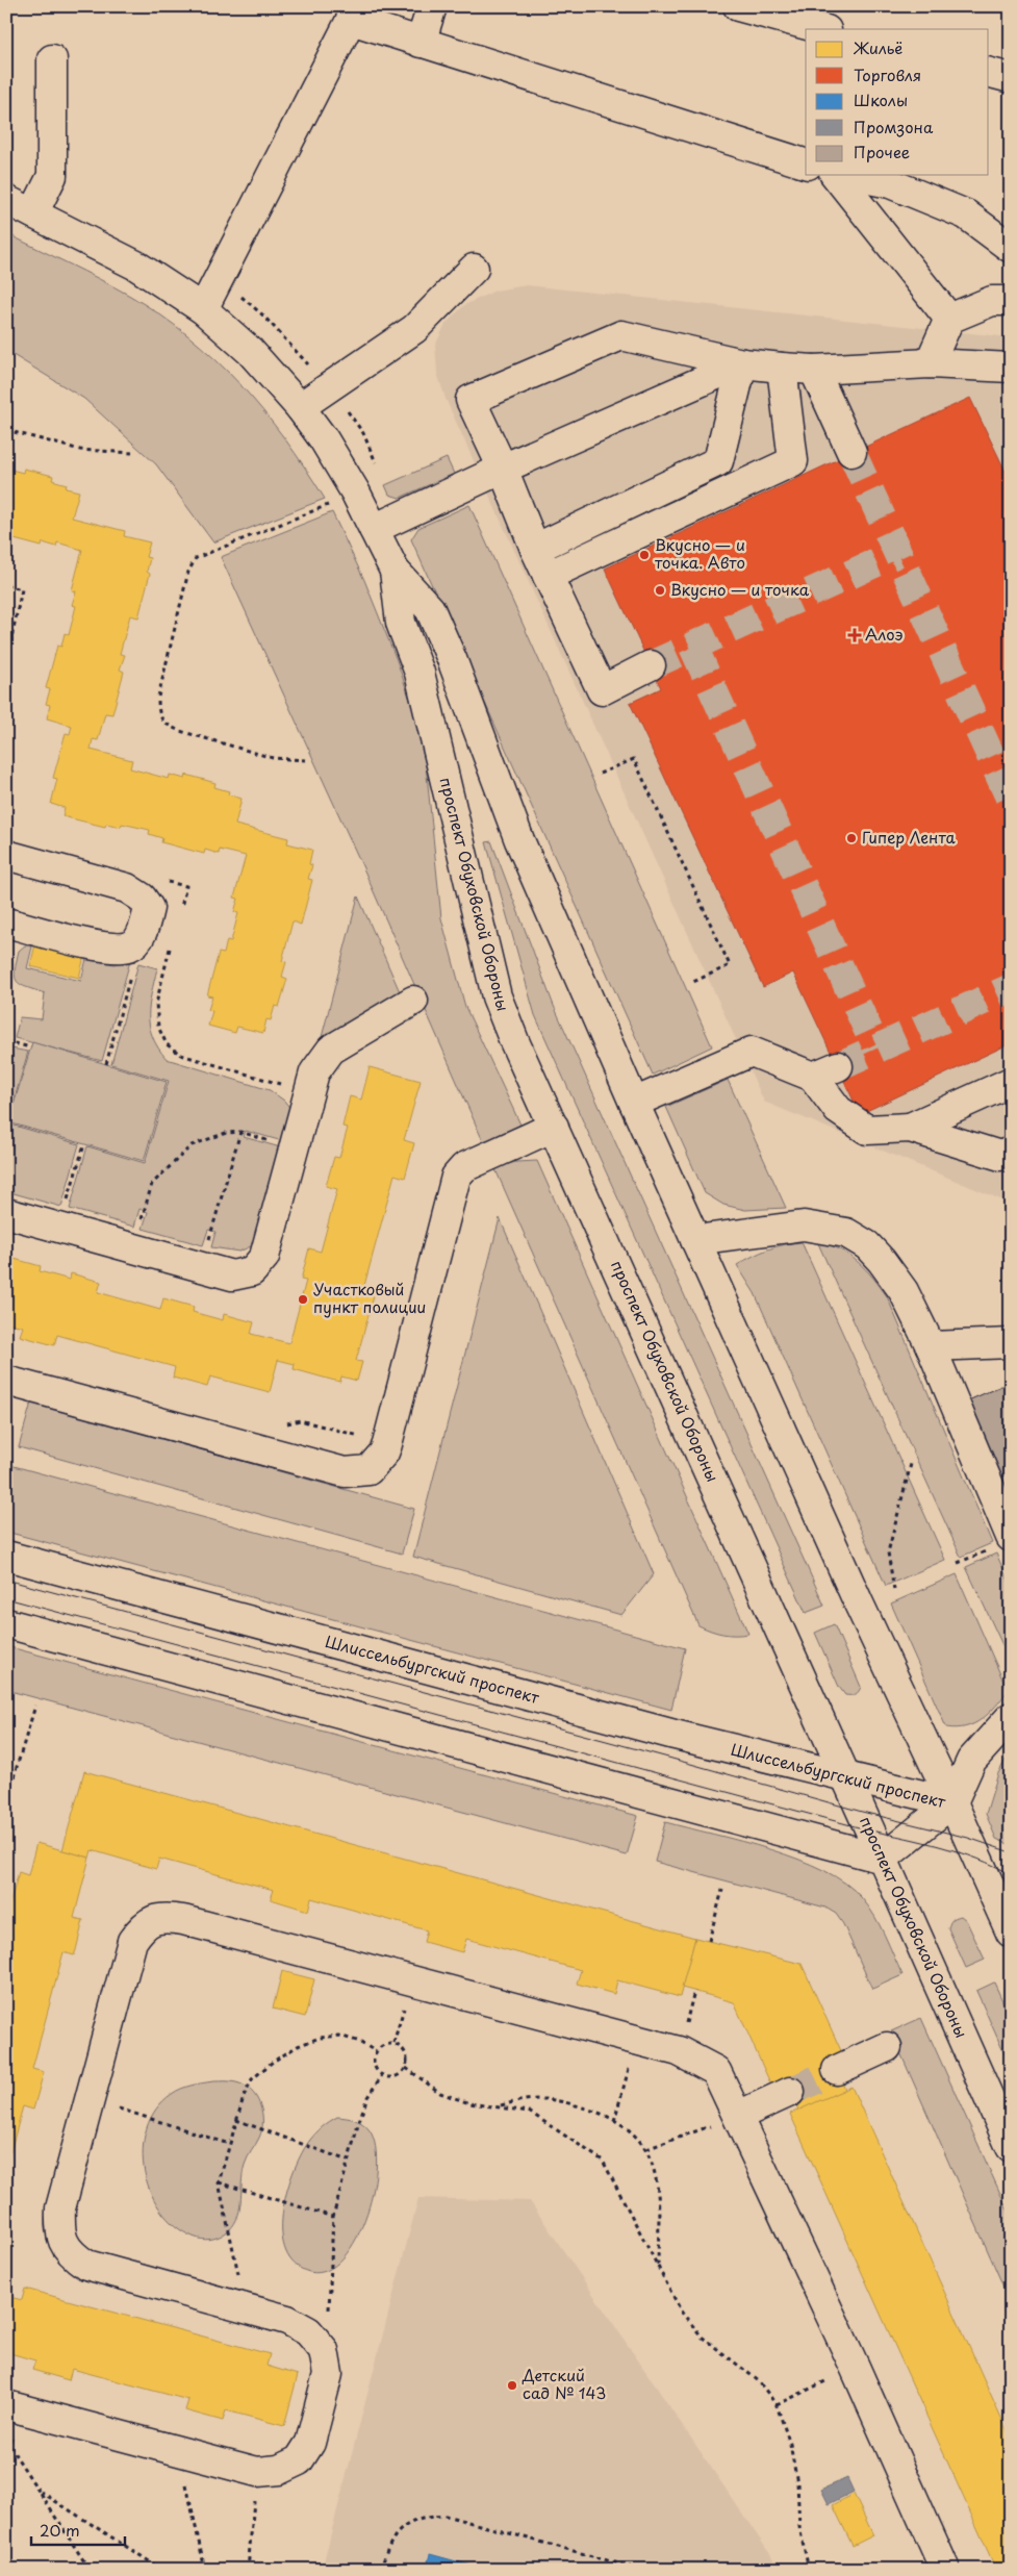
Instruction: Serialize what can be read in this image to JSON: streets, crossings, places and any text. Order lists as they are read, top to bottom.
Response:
{
  "streets": {
    "street": ["проспект Обуховской Обороны", "Шлиссельбургский проспект"]
  },
  "crossings": [
    ["проспект Обуховской Обороны", "Шлиссельбургский проспект"]
  ],
  "places": {
    "other": [
      "Вкусно — и точка. Авто",
      "Вкусно — и точка",
      "Гипер Лента",
      "Участковый пункт полиции",
      "Детский сад № 143"
    ],
    "health": ["Алоэ"]
  },
  "legend": [
    "Жильё",
    "Торговля",
    "Школы",
    "Промзона",
    "Прочее"
  ],
  "scale_bar": "20 m"
}
